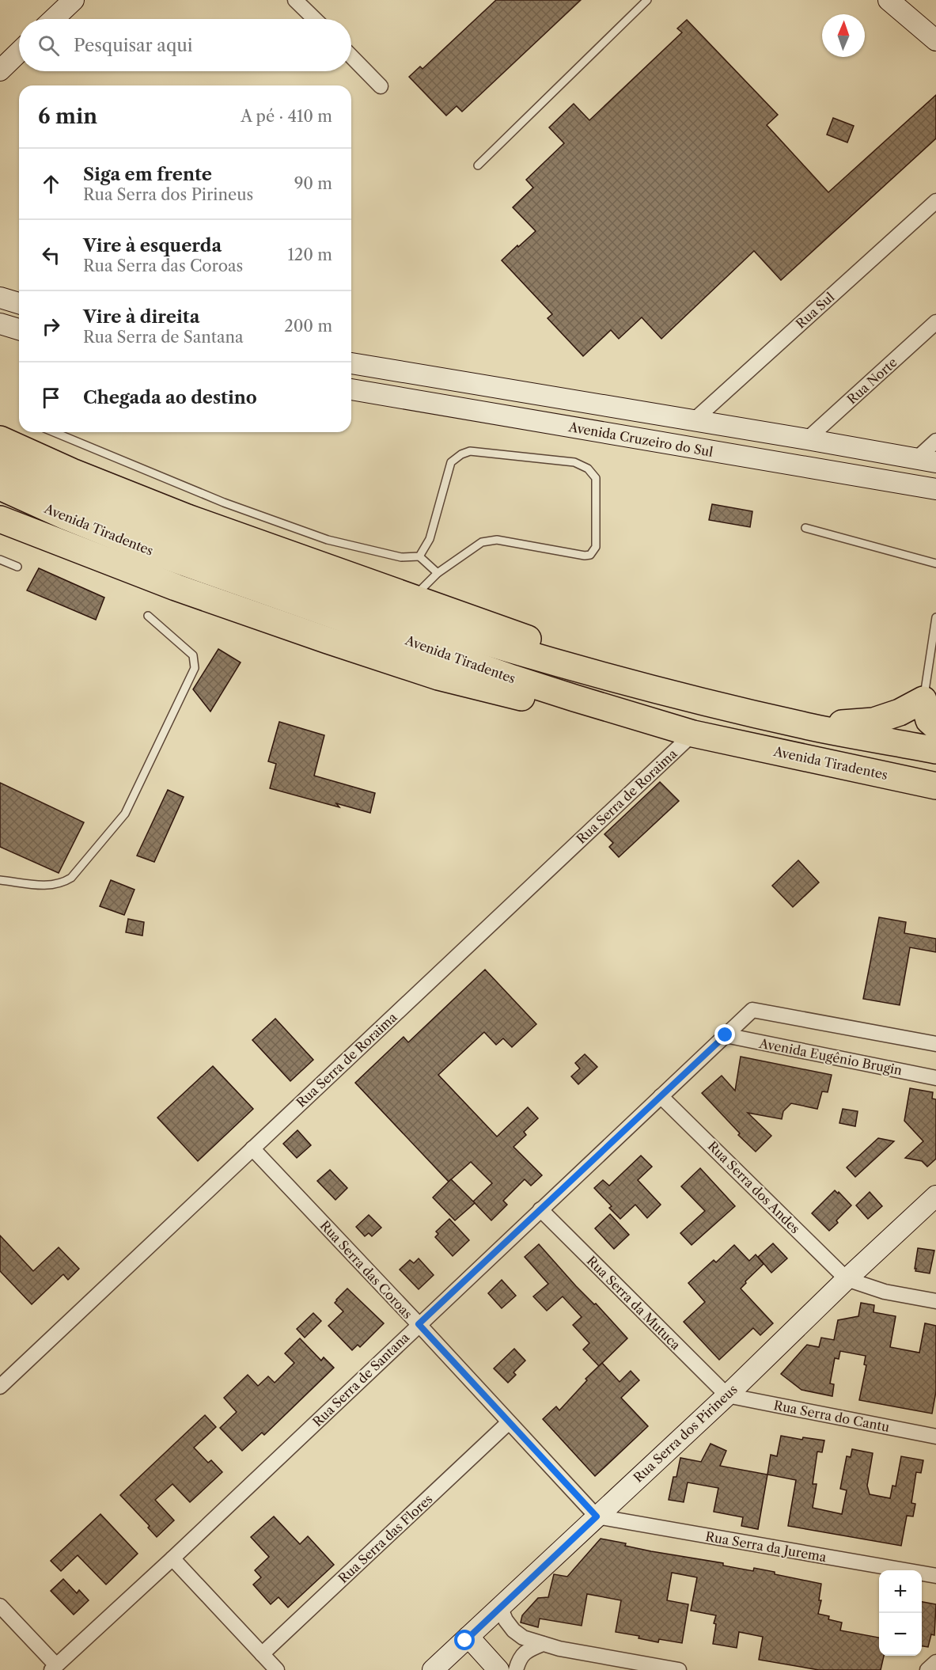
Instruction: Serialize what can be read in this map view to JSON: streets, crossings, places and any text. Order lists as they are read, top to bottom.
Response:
{
  "streets": {
    "highway": ["Avenida Tiradentes"],
    "street": [
      "Rua Sul",
      "Rua Norte",
      "Avenida Cruzeiro do Sul",
      "Rua Serra de Roraima",
      "Avenida Eugênio Brugin",
      "Rua Serra dos Andes",
      "Rua Serra das Coroas",
      "Rua Serra da Mutuca",
      "Rua Serra de Santana",
      "Rua Serra do Cantu",
      "Rua Serra dos Pirineus",
      "Rua Serra das Flores",
      "Rua Serra da Jurema"
    ]
  },
  "crossings": [
    ["Rua Sul", "Avenida Cruzeiro do Sul"],
    ["Rua Norte", "Avenida Cruzeiro do Sul"],
    ["Avenida Tiradentes", "Rua Serra de Roraima"],
    ["Rua Serra de Roraima", "Rua Serra das Coroas"],
    ["Avenida Eugênio Brugin", "Rua Serra de Santana"],
    ["Rua Serra dos Andes", "Rua Serra de Santana"],
    ["Rua Serra dos Andes", "Rua Serra dos Pirineus"],
    ["Rua Serra das Coroas", "Rua Serra de Santana"],
    ["Rua Serra das Coroas", "Rua Serra dos Pirineus"],
    ["Rua Serra das Coroas", "Rua Serra das Flores"],
    ["Rua Serra das Coroas", "Rua Serra da Jurema"],
    ["Rua Serra da Mutuca", "Rua Serra de Santana"],
    ["Rua Serra da Mutuca", "Rua Serra do Cantu"],
    ["Rua Serra da Mutuca", "Rua Serra dos Pirineus"],
    ["Rua Serra do Cantu", "Rua Serra dos Pirineus"],
    ["Rua Serra dos Pirineus", "Rua Serra da Jurema"]
  ],
  "north": "top",
  "page": {
    "search": "Pesquisar aqui",
    "heading": ["6 min", "A pé · 410 m"],
    "list": [
      ["Siga em frente", "Rua Serra dos Pirineus", "90 m"],
      ["Vire à esquerda", "Rua Serra das Coroas", "120 m"],
      ["Vire à direita", "Rua Serra de Santana", "200 m"],
      "Chegada ao destino"
    ],
    "map_buttons": ["+", "−"]
  }
}
